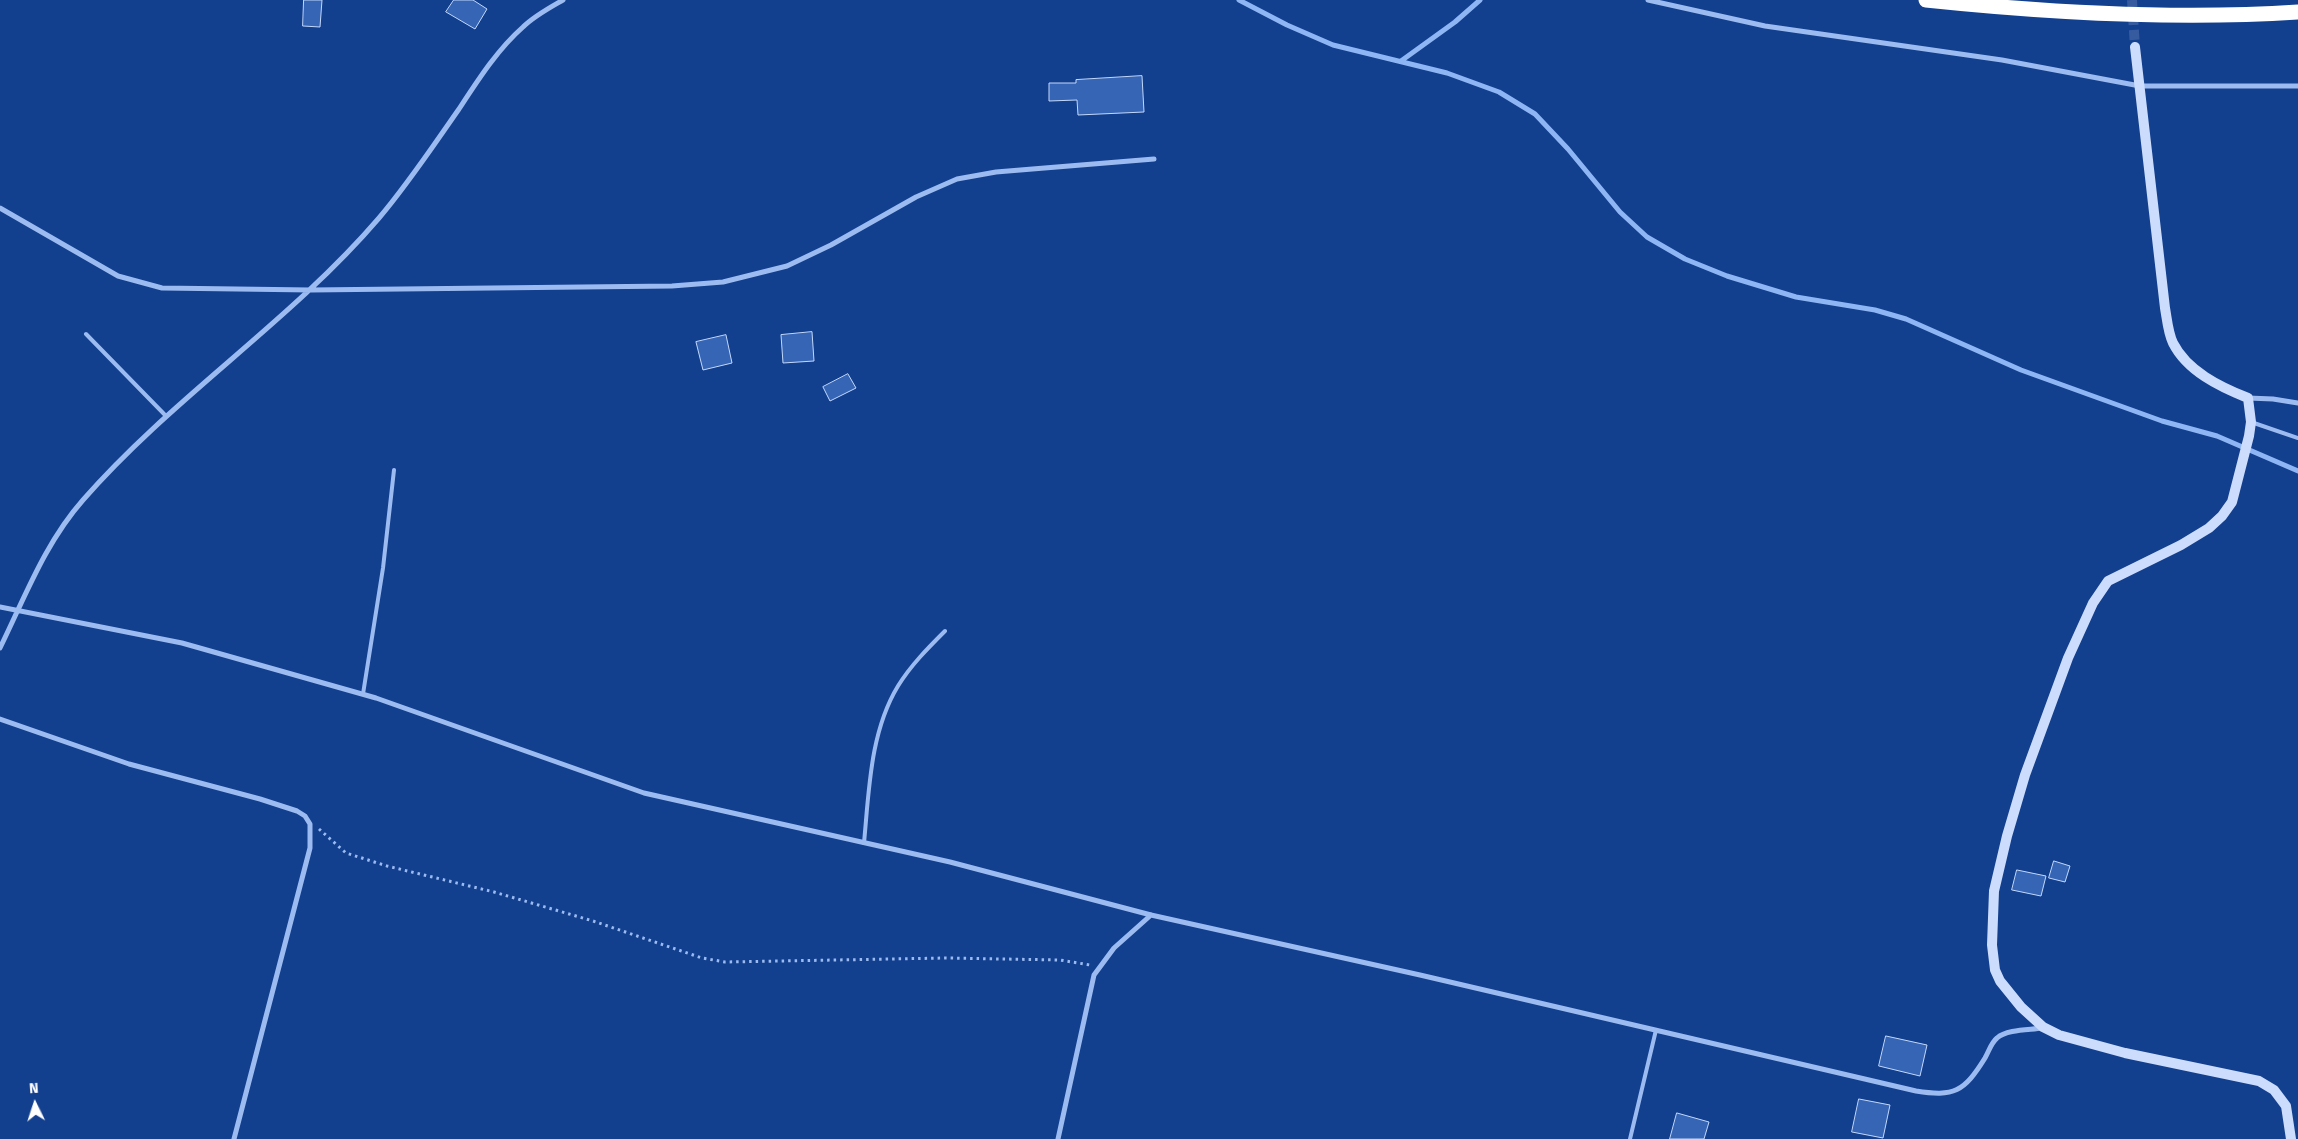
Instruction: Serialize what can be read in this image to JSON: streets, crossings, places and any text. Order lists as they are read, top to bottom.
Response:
{
  "north": "top"
}
